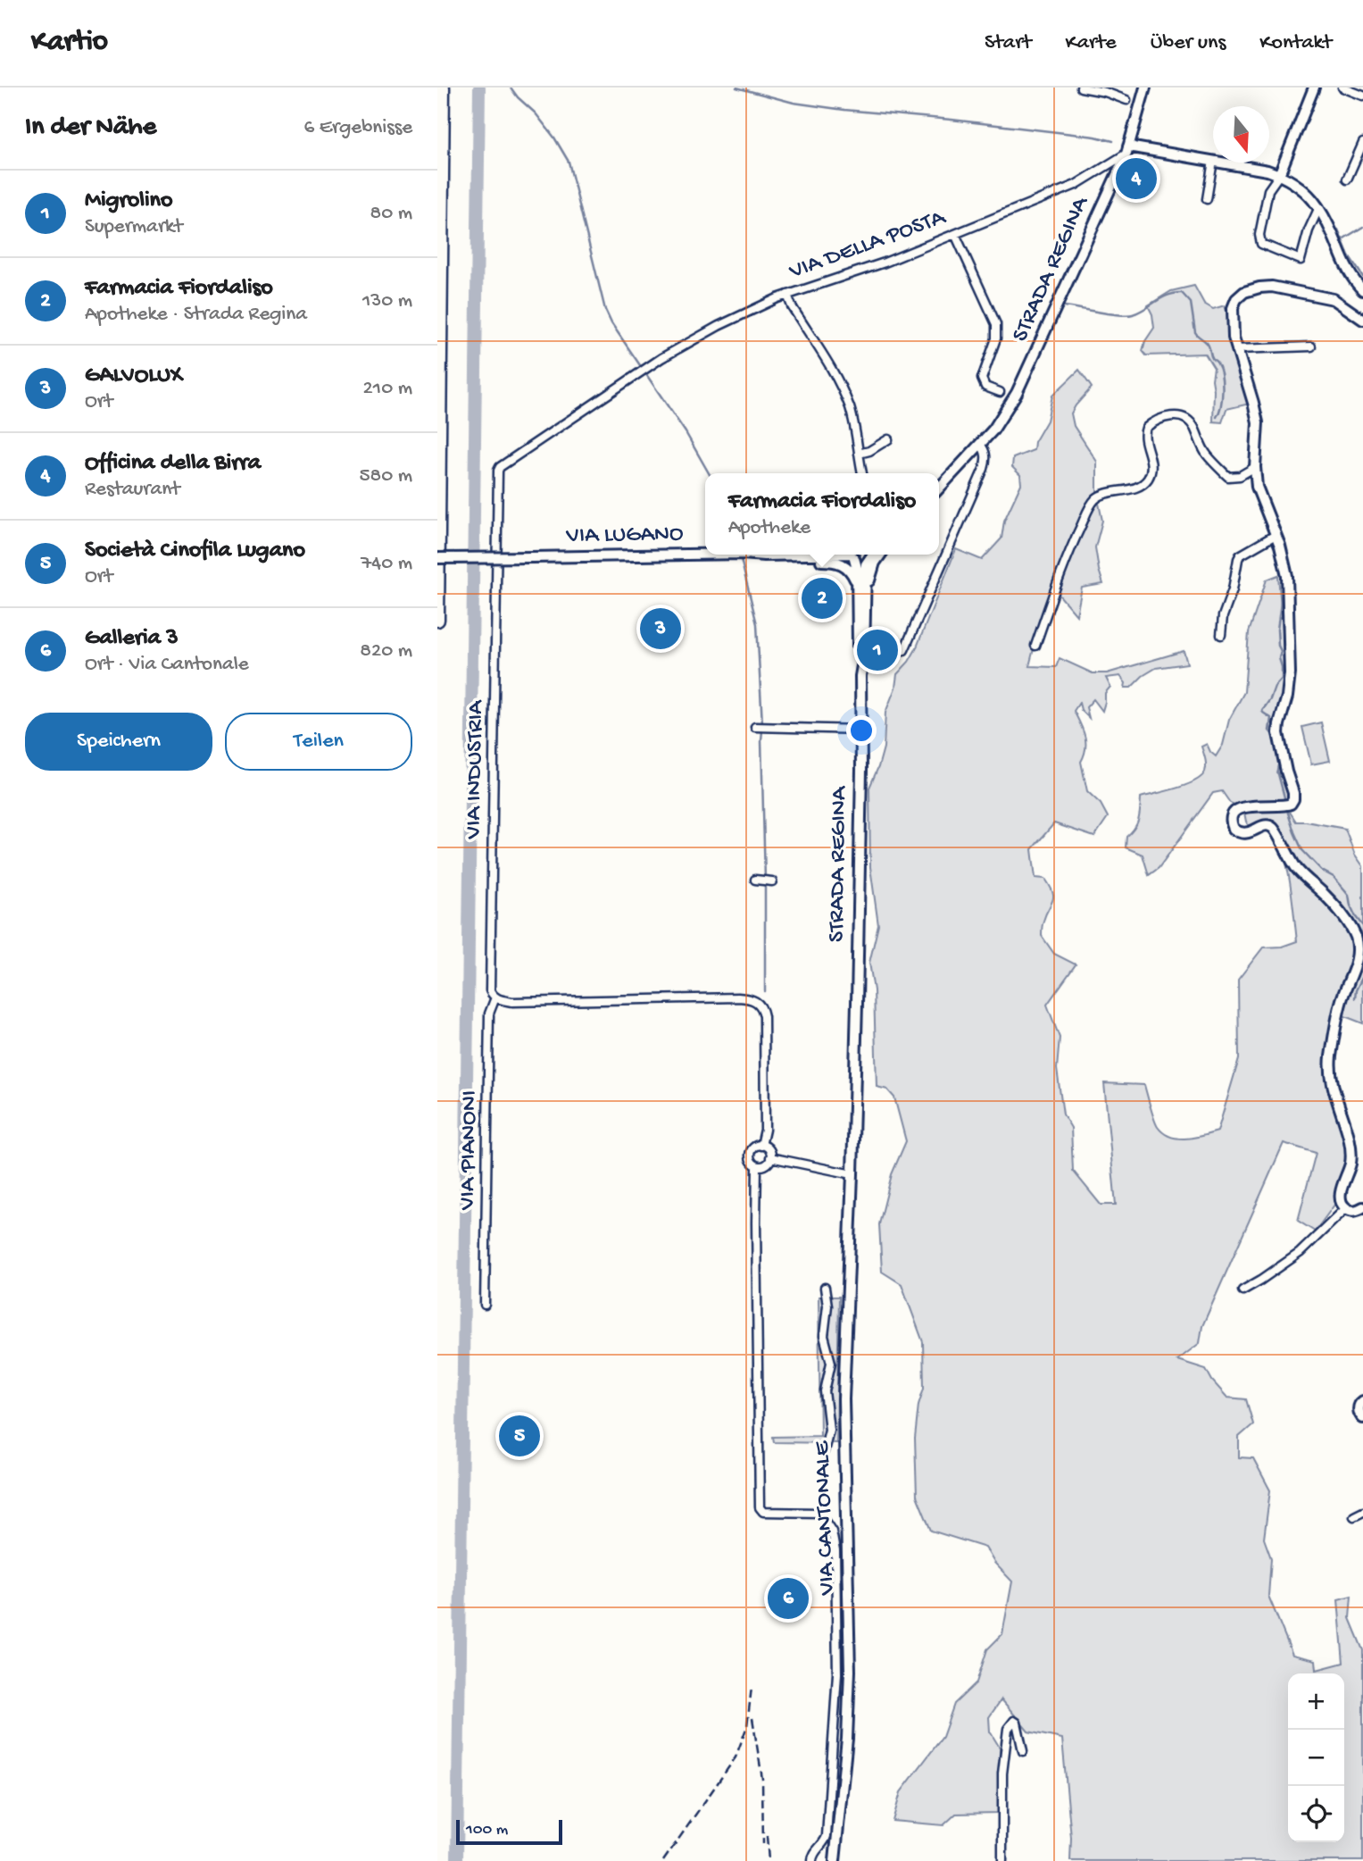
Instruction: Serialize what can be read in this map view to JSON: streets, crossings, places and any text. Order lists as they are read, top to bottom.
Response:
{
  "streets": {
    "main road": ["STRADA REGINA", "VIA LUGANO", "VIA CANTONALE"],
    "street": ["VIA DELLA POSTA", "VIA INDUSTRIA", "VIA PIANONI"]
  },
  "crossings": [
    ["VIA DELLA POSTA", "STRADA REGINA"],
    ["VIA DELLA POSTA", "VIA INDUSTRIA"],
    ["STRADA REGINA", "VIA CANTONALE"],
    ["VIA INDUSTRIA", "VIA PIANONI"]
  ],
  "scale_bar": "100 m",
  "north": "bottom",
  "page": {
    "header": "Kartio",
    "nav": [
      "Start",
      "Karte",
      "Über uns",
      "Kontakt"
    ],
    "heading": ["In der Nähe", "6 Ergebnisse"],
    "pins": [
      "4",
      "2",
      "3",
      "1",
      "5",
      "6"
    ],
    "list": [
      {
        "mark": "1",
        "name": "Migrolino",
        "note": "Supermarkt",
        "value": "80 m"
      },
      {
        "mark": "2",
        "name": "Farmacia Fiordaliso",
        "note": "Apotheke · Strada Regina",
        "value": "130 m"
      },
      {
        "mark": "3",
        "name": "GALVOLUX",
        "note": "Ort",
        "value": "210 m"
      },
      {
        "mark": "4",
        "name": "Officina della Birra",
        "note": "Restaurant",
        "value": "580 m"
      },
      {
        "mark": "5",
        "name": "Società Cinofila Lugano",
        "note": "Ort",
        "value": "740 m"
      },
      {
        "mark": "6",
        "name": "Galleria 3",
        "note": "Ort · Via Cantonale",
        "value": "820 m"
      }
    ],
    "popup": ["Farmacia Fiordaliso", "Apotheke"],
    "buttons": ["Speichern", "Teilen"],
    "map_buttons": ["+", "−"],
    "scale": "100 m"
  }
}
